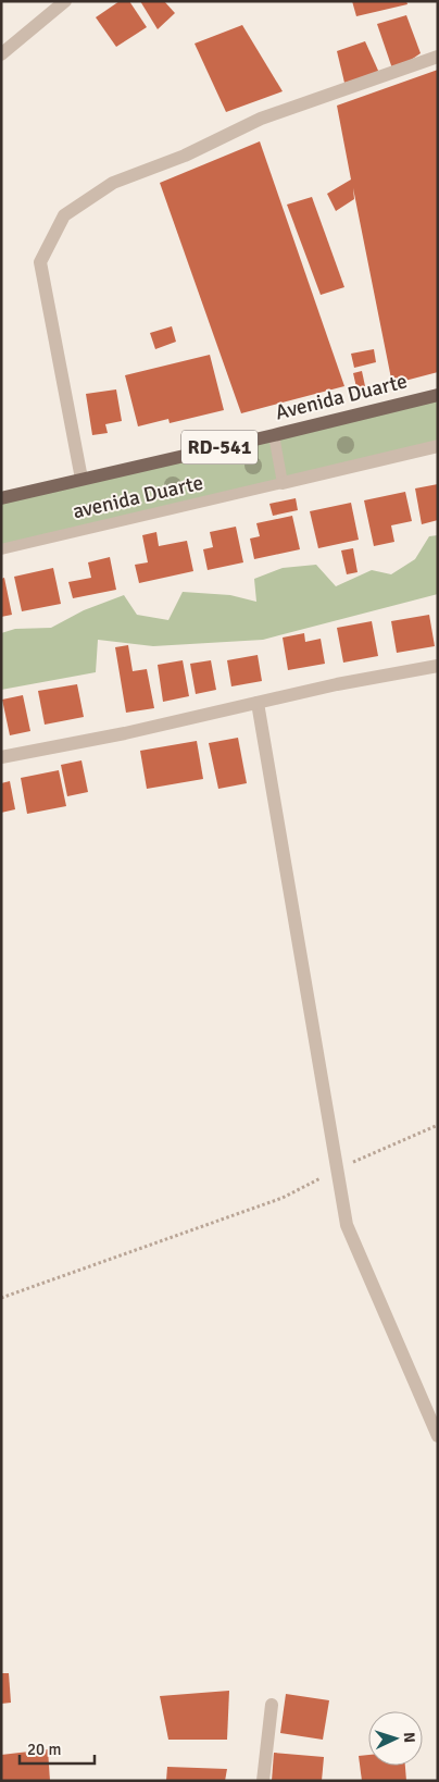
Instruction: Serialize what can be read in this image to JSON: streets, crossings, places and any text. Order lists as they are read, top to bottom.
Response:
{
  "streets": {
    "main road": ["Avenida Duarte", "RD-541"],
    "lane": ["avenida Duarte"]
  },
  "scale_bar": "20 m",
  "north": "right"
}
